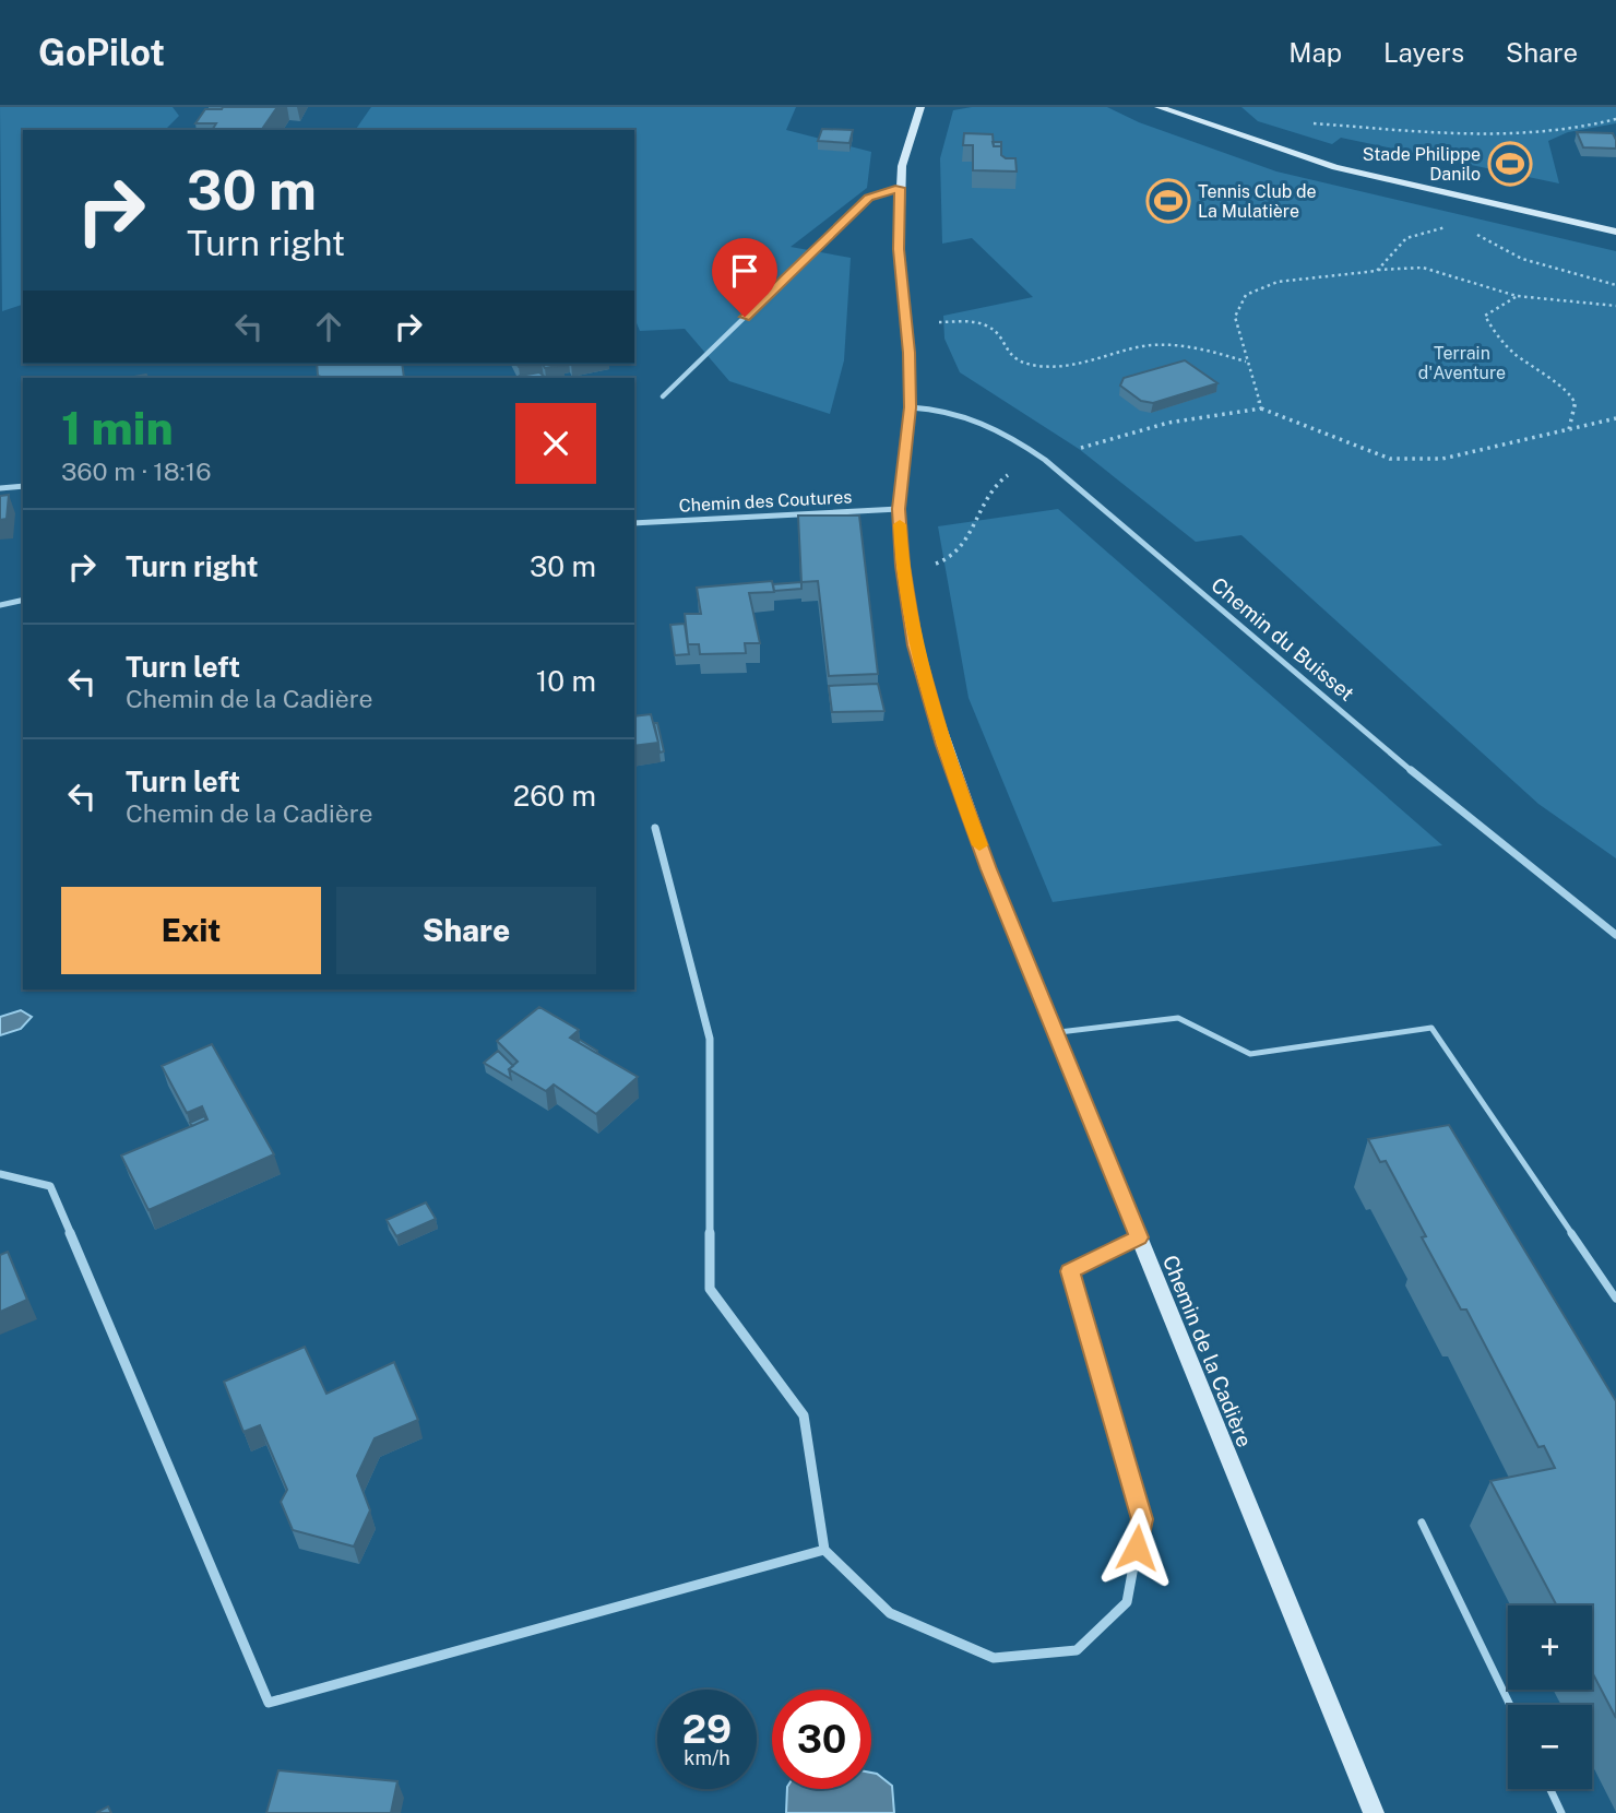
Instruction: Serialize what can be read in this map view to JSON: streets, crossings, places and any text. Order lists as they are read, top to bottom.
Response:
{
  "streets": {
    "street": ["Chemin des Coutures", "Chemin du Buisset", "Chemin de la Cadière"]
  },
  "crossings": [
    ["Chemin des Coutures", "Chemin de la Cadière"],
    ["Chemin du Buisset", "Chemin de la Cadière"]
  ],
  "parks": ["Terrain d'Aventure"],
  "places": {
    "sports": ["Stade Philippe Danilo", "Tennis Club de La Mulatière"]
  },
  "page": {
    "header": "GoPilot",
    "nav": ["Map", "Layers", "Share"],
    "turn": ["30 m", "Turn right"],
    "heading": ["1 min", "360 m · 18:16"],
    "list": [
      {
        "name": "Turn right",
        "value": "30 m"
      },
      {
        "name": "Turn left",
        "note": "Chemin de la Cadière",
        "value": "10 m"
      },
      {
        "name": "Turn left",
        "note": "Chemin de la Cadière",
        "value": "260 m"
      }
    ],
    "buttons": ["Exit", "Share"],
    "map_buttons": ["+", "−"],
    "speed": "29 km/h",
    "limit": "30"
  }
}
